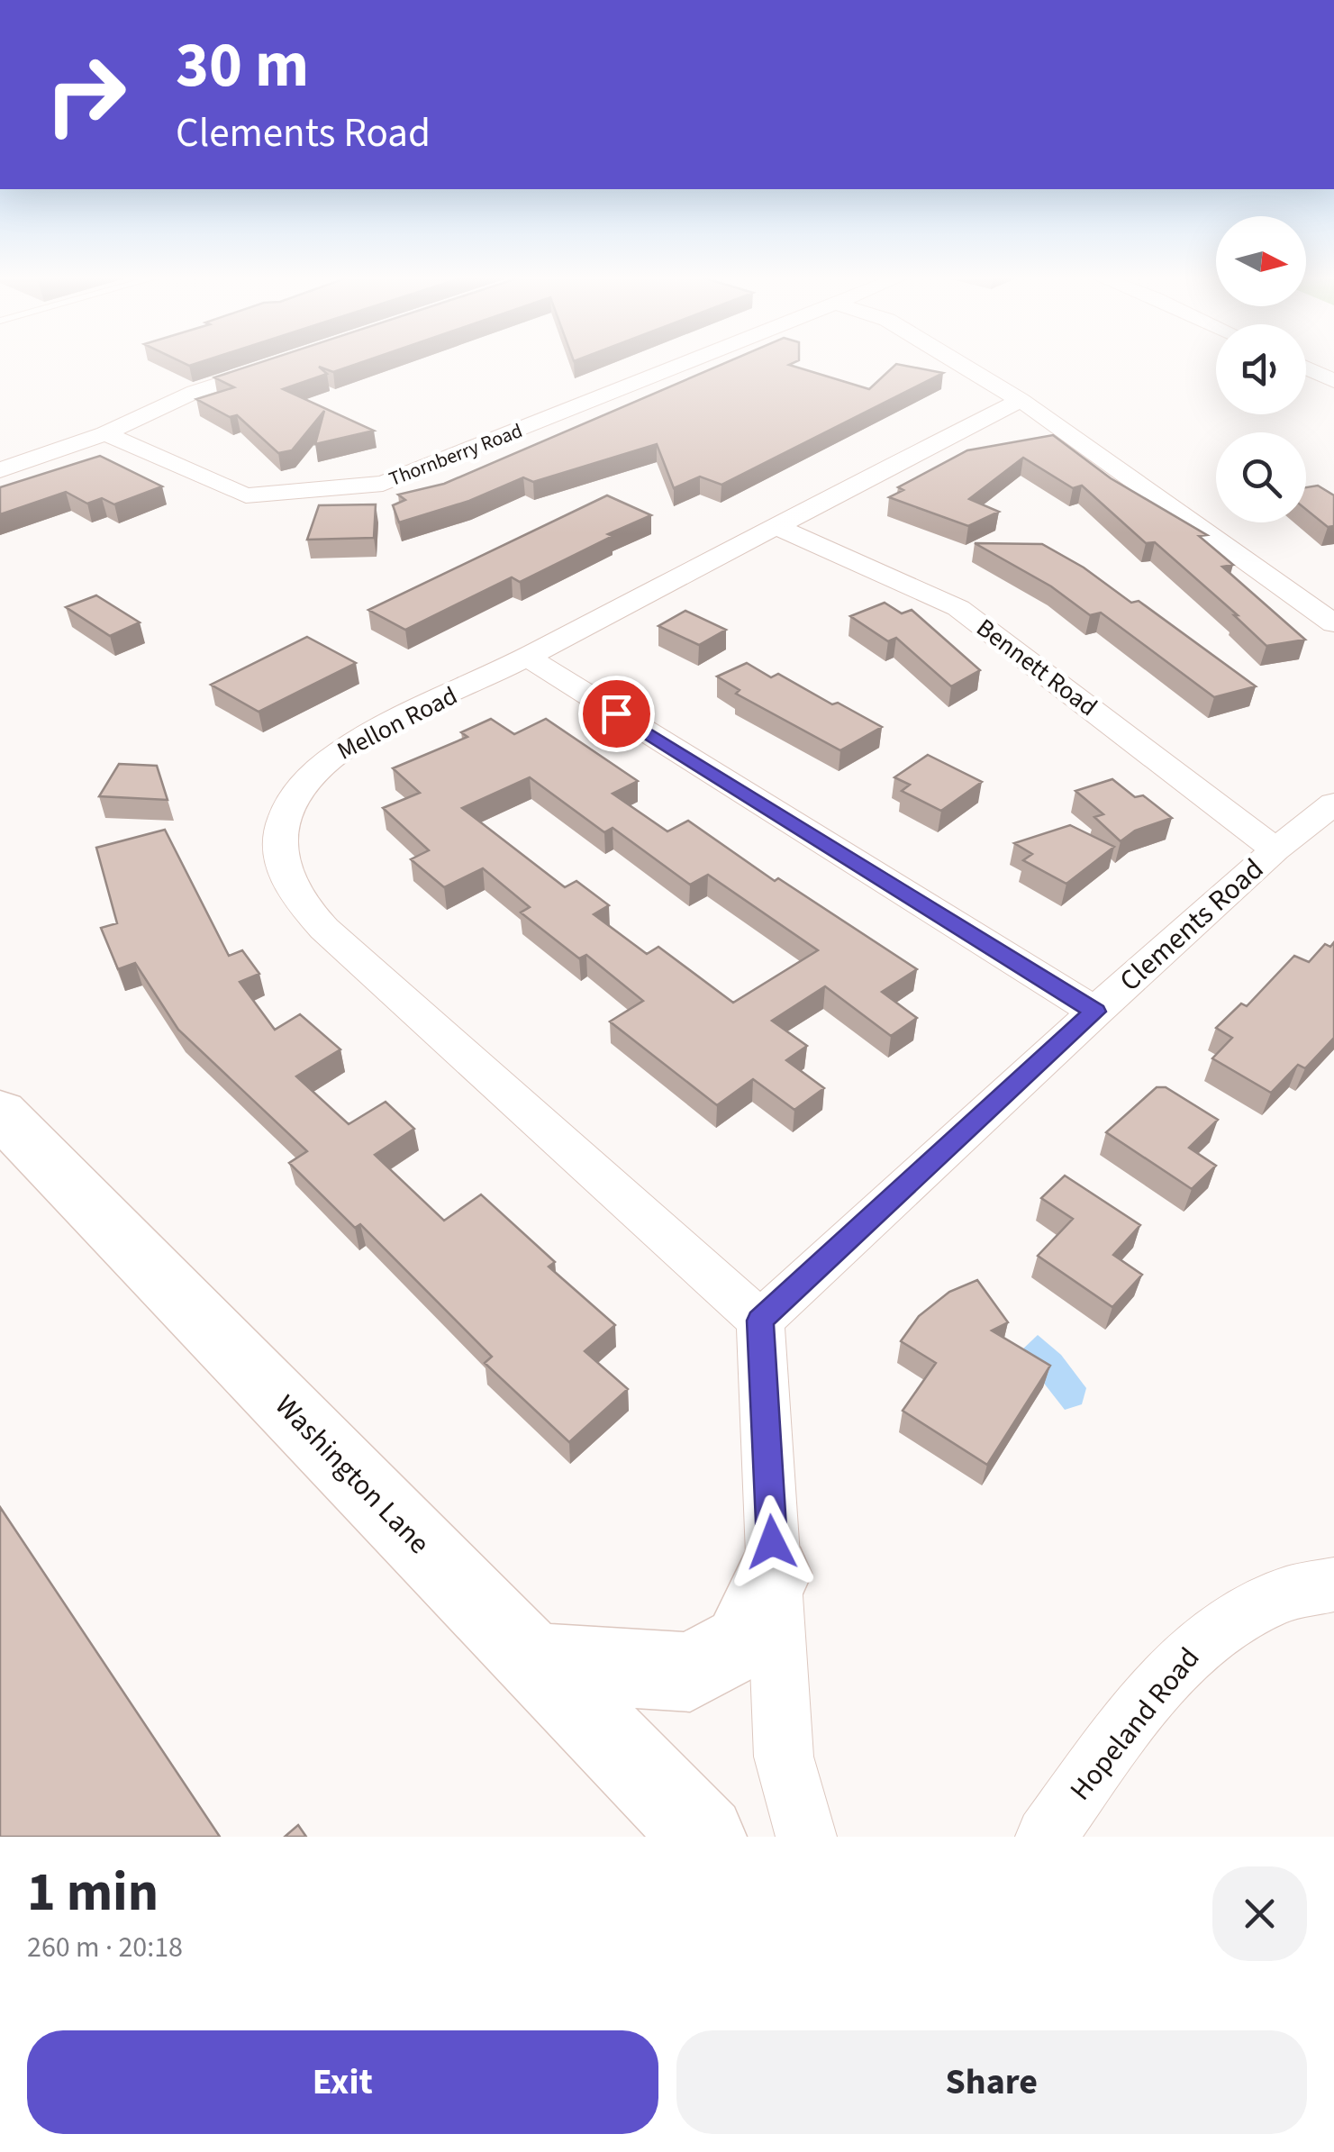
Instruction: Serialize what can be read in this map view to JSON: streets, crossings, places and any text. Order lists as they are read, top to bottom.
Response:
{
  "streets": {
    "main road": ["Washington Lane"],
    "street": [
      "Thornberry Road",
      "Bennett Road",
      "Mellon Road",
      "Clements Road",
      "Hopeland Road"
    ]
  },
  "crossings": [
    ["Bennett Road", "Mellon Road"],
    ["Bennett Road", "Clements Road"],
    ["Mellon Road", "Clements Road"]
  ],
  "north": "right",
  "page": {
    "turn": ["30 m", "Clements Road"],
    "heading": ["1 min", "260 m · 20:18"],
    "buttons": ["Exit", "Share"]
  }
}
